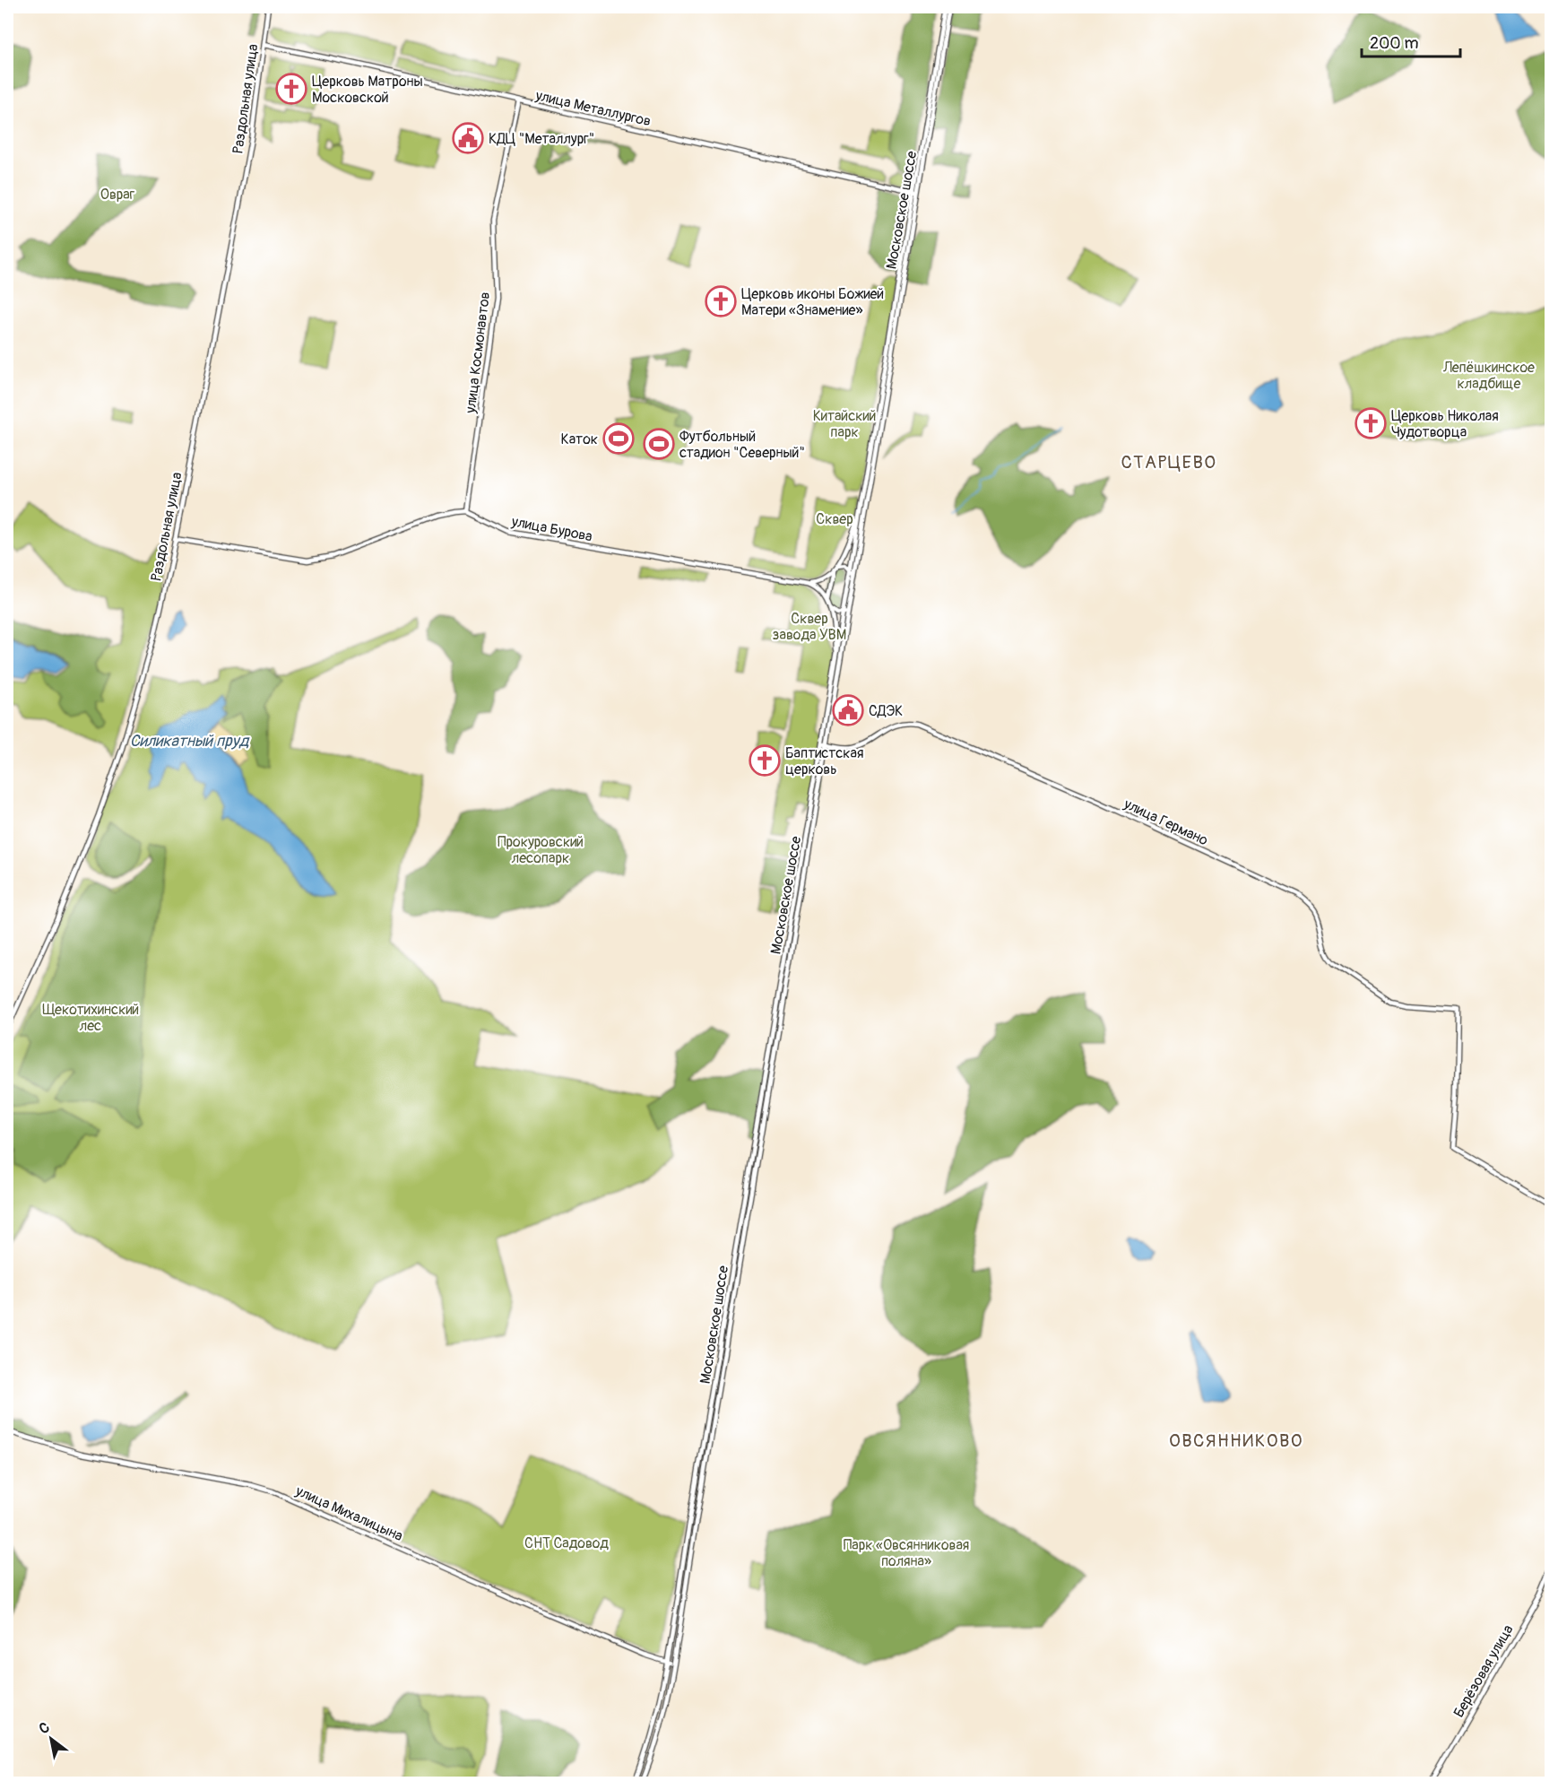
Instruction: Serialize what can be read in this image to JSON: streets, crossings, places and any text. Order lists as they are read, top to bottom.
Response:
{
  "streets": {
    "main road": [
      "Раздольная улица",
      "улица Металлургов",
      "Московское шоссе",
      "улица Космонавтов",
      "улица Бурова",
      "улица Германо",
      "улица Михалицына",
      "Берёзовая улица"
    ]
  },
  "crossings": [
    ["Раздольная улица", "улица Металлургов"],
    ["улица Металлургов", "Московское шоссе"],
    ["улица Металлургов", "улица Космонавтов"],
    ["Московское шоссе", "улица Германо"],
    ["Московское шоссе", "улица Михалицына"],
    ["улица Космонавтов", "улица Бурова"]
  ],
  "districts": ["СТАРЦЕВО", "ОВСЯННИКОВО"],
  "water": ["Силикатный пруд"],
  "parks": [
    "Овраг",
    "Лепёшкинское кладбище",
    "Китайский парк",
    "Сквер",
    "Сквер завода УВМ",
    "Прокуровский лесопарк",
    "Щекотихинский лес",
    "СНТ Садовод",
    "Парк «Овсянниковая поляна»"
  ],
  "places": {
    "church": [
      "Церковь Матроны Московской",
      "Церковь иконы Божией Матери «Знамение»",
      "Церковь Николая Чудотворца",
      "Баптистская церковь"
    ],
    "public building": ["КДЦ \"Металлург\"", "СДЭК"],
    "sports": ["Каток", "Футбольный стадион \"Северный\""]
  },
  "scale_bar": "200 m",
  "north": "top left"
}
